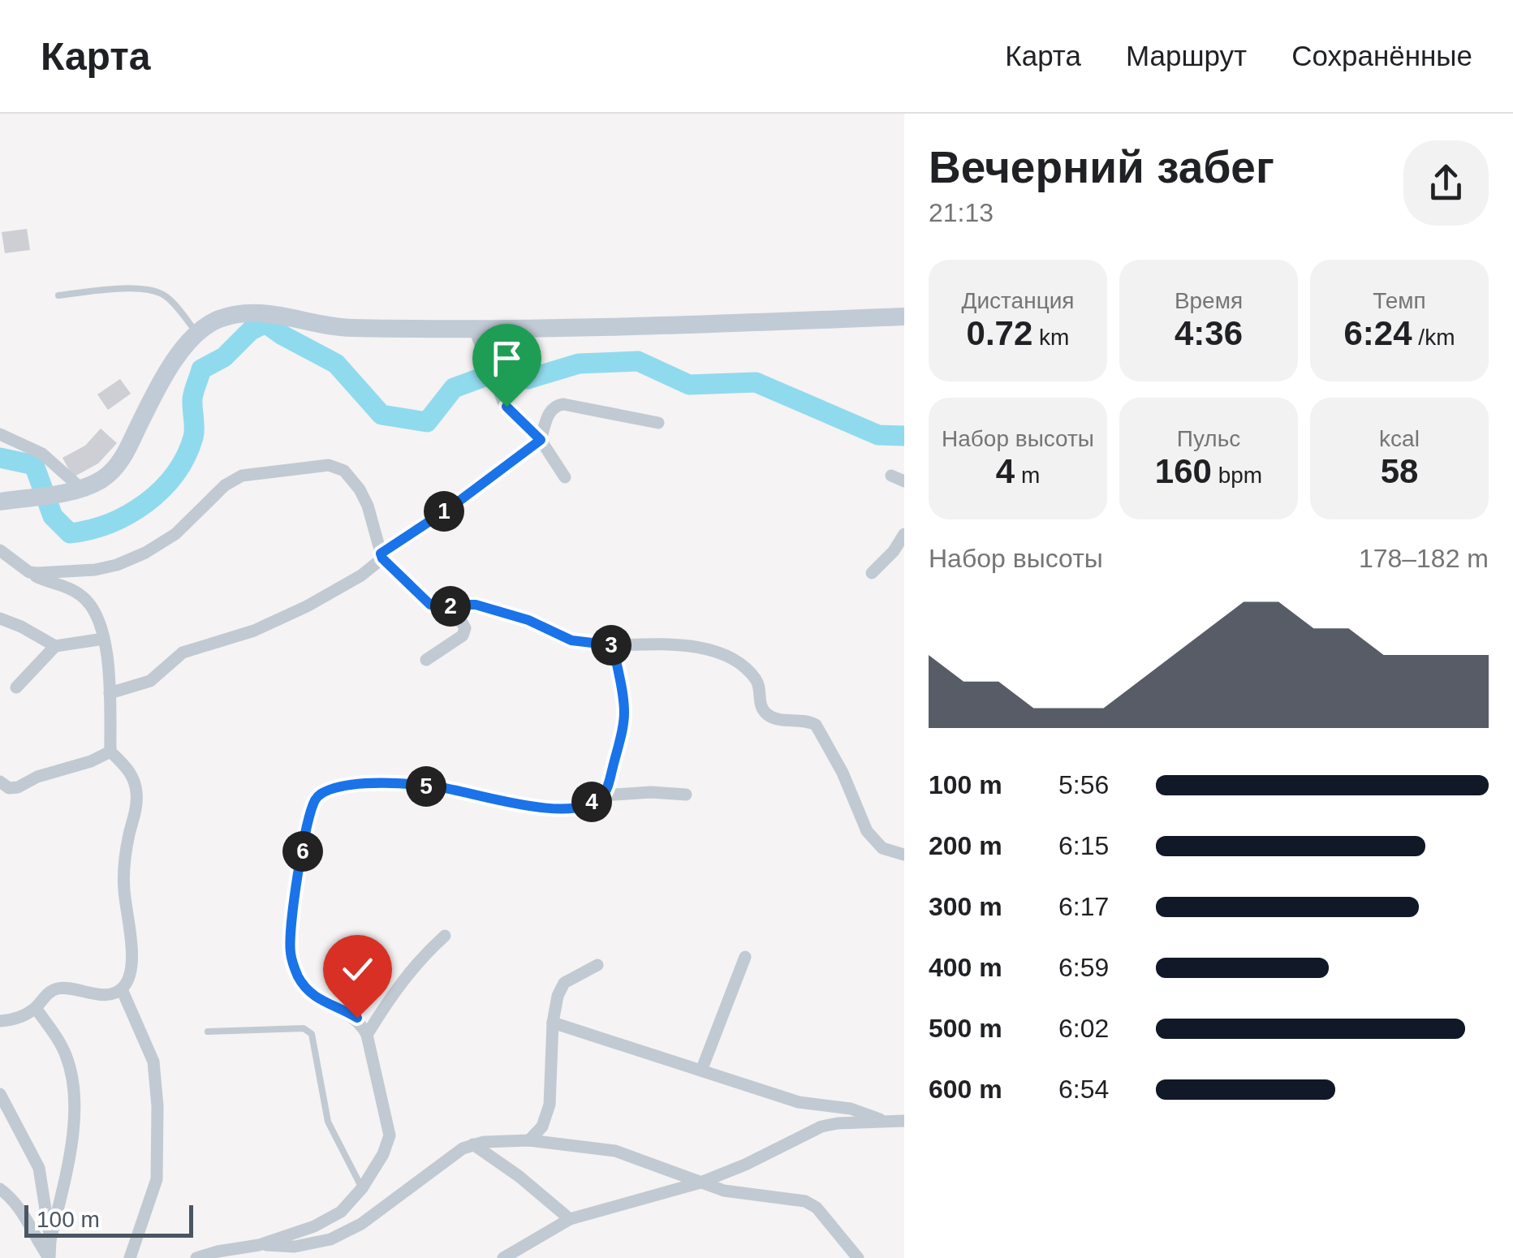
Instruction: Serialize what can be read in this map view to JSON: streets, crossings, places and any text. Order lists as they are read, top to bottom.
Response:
{
  "scale_bar": "100 m",
  "page": {
    "header": "Карта",
    "nav": ["Карта", "Маршрут", "Сохранённые"],
    "heading": ["Вечерний забег", "21:13"],
    "stats": [
      ["Дистанция", "0.72 km"],
      ["Время", "4:36"],
      ["Темп", "6:24 /km"],
      ["Набор высоты", "4 m"],
      ["Пульс", "160 bpm"],
      ["kcal", "58"]
    ],
    "pins": [
      "1",
      "2",
      "3",
      "5",
      "4",
      "6"
    ],
    "chart": ["Набор высоты", "178–182 m"],
    "list": [
      {
        "name": "100 m",
        "note": "5:56"
      },
      {
        "name": "200 m",
        "note": "6:15"
      },
      {
        "name": "300 m",
        "note": "6:17"
      },
      {
        "name": "400 m",
        "note": "6:59"
      },
      {
        "name": "500 m",
        "note": "6:02"
      },
      {
        "name": "600 m",
        "note": "6:54"
      }
    ],
    "scale": "100 m"
  }
}
